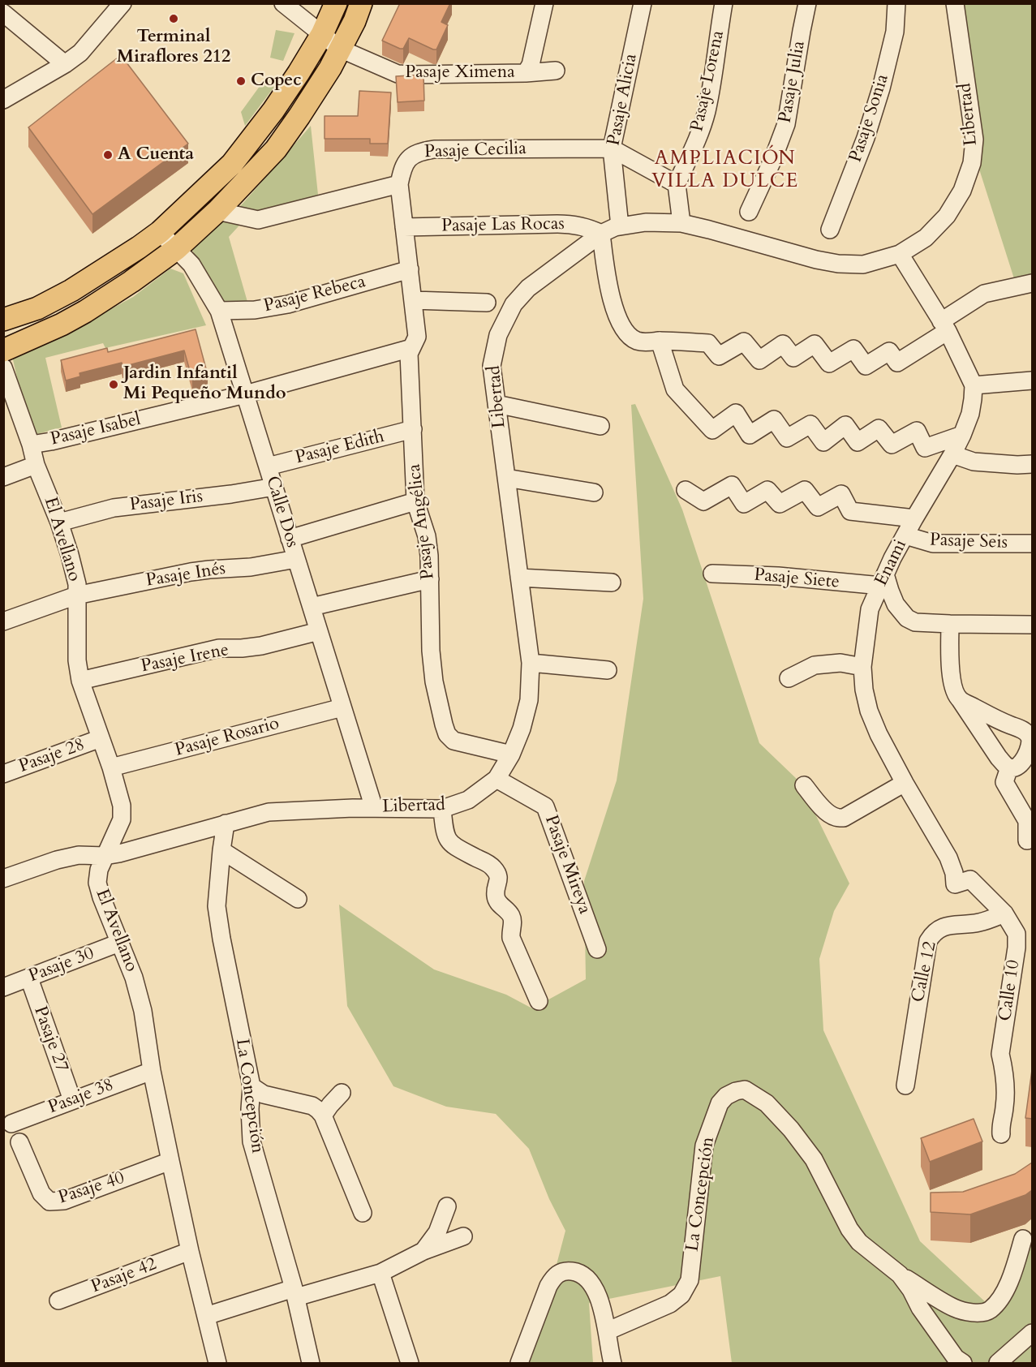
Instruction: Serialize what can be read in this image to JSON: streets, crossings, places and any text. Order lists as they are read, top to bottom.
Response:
{
  "streets": {
    "street": [
      "Pasaje Ximena",
      "Pasaje Lorena",
      "Pasaje Julia",
      "Pasaje Alicia",
      "Libertad",
      "Pasaje Sonia",
      "Pasaje Cecilia",
      "Pasaje Las Rocas",
      "Pasaje Rebeca",
      "Pasaje Isabel",
      "Pasaje Edith",
      "Pasaje Iris",
      "Calle Dos",
      "Pasaje Angélica",
      "El Avellano",
      "Pasaje Seis",
      "Enami",
      "Pasaje Inés",
      "Pasaje Siete",
      "Pasaje Irene",
      "Pasaje Rosario",
      "Pasaje 28",
      "Pasaje Mireya",
      "Pasaje 30",
      "Calle 12",
      "Calle 10",
      "Pasaje 27",
      "La Concepción",
      "Pasaje 38",
      "Pasaje 40",
      "Pasaje 42"
    ]
  },
  "crossings": [
    ["Pasaje Alicia", "Libertad"],
    ["Pasaje Alicia", "Pasaje Cecilia"],
    ["Libertad", "Pasaje Las Rocas"],
    ["Libertad", "Calle Dos"],
    ["Libertad", "Pasaje Angélica"],
    ["Libertad", "El Avellano"],
    ["Libertad", "Pasaje Mireya"],
    ["Libertad", "La Concepción"],
    ["Pasaje Cecilia", "Pasaje Angélica"],
    ["Pasaje Las Rocas", "Pasaje Angélica"],
    ["Pasaje Rebeca", "Calle Dos"],
    ["Pasaje Rebeca", "Pasaje Angélica"],
    ["Pasaje Isabel", "Calle Dos"],
    ["Pasaje Isabel", "Pasaje Angélica"],
    ["Pasaje Isabel", "El Avellano"],
    ["Pasaje Edith", "Calle Dos"],
    ["Pasaje Edith", "Pasaje Angélica"],
    ["Pasaje Iris", "Calle Dos"],
    ["Pasaje Iris", "El Avellano"],
    ["Calle Dos", "Pasaje Inés"],
    ["Calle Dos", "Pasaje Irene"],
    ["Calle Dos", "Pasaje Rosario"],
    ["El Avellano", "Pasaje Inés"],
    ["El Avellano", "Pasaje Irene"],
    ["El Avellano", "Pasaje Rosario"],
    ["El Avellano", "Pasaje 28"],
    ["El Avellano", "Pasaje 30"],
    ["El Avellano", "Pasaje 38"],
    ["El Avellano", "Pasaje 40"],
    ["El Avellano", "Pasaje 42"],
    ["Pasaje Seis", "Enami"],
    ["Enami", "Pasaje Siete"],
    ["Enami", "Calle 10"],
    ["Pasaje 30", "Pasaje 27"],
    ["Calle 12", "Calle 10"],
    ["Pasaje 27", "Pasaje 38"]
  ],
  "districts": ["AMPLIACIÓN VILLA DULCE"],
  "places": [
    "Terminal Miraflores 212",
    "Copec",
    "A Cuenta",
    "Jardin Infantil Mi Pequeño Mundo"
  ]
}
